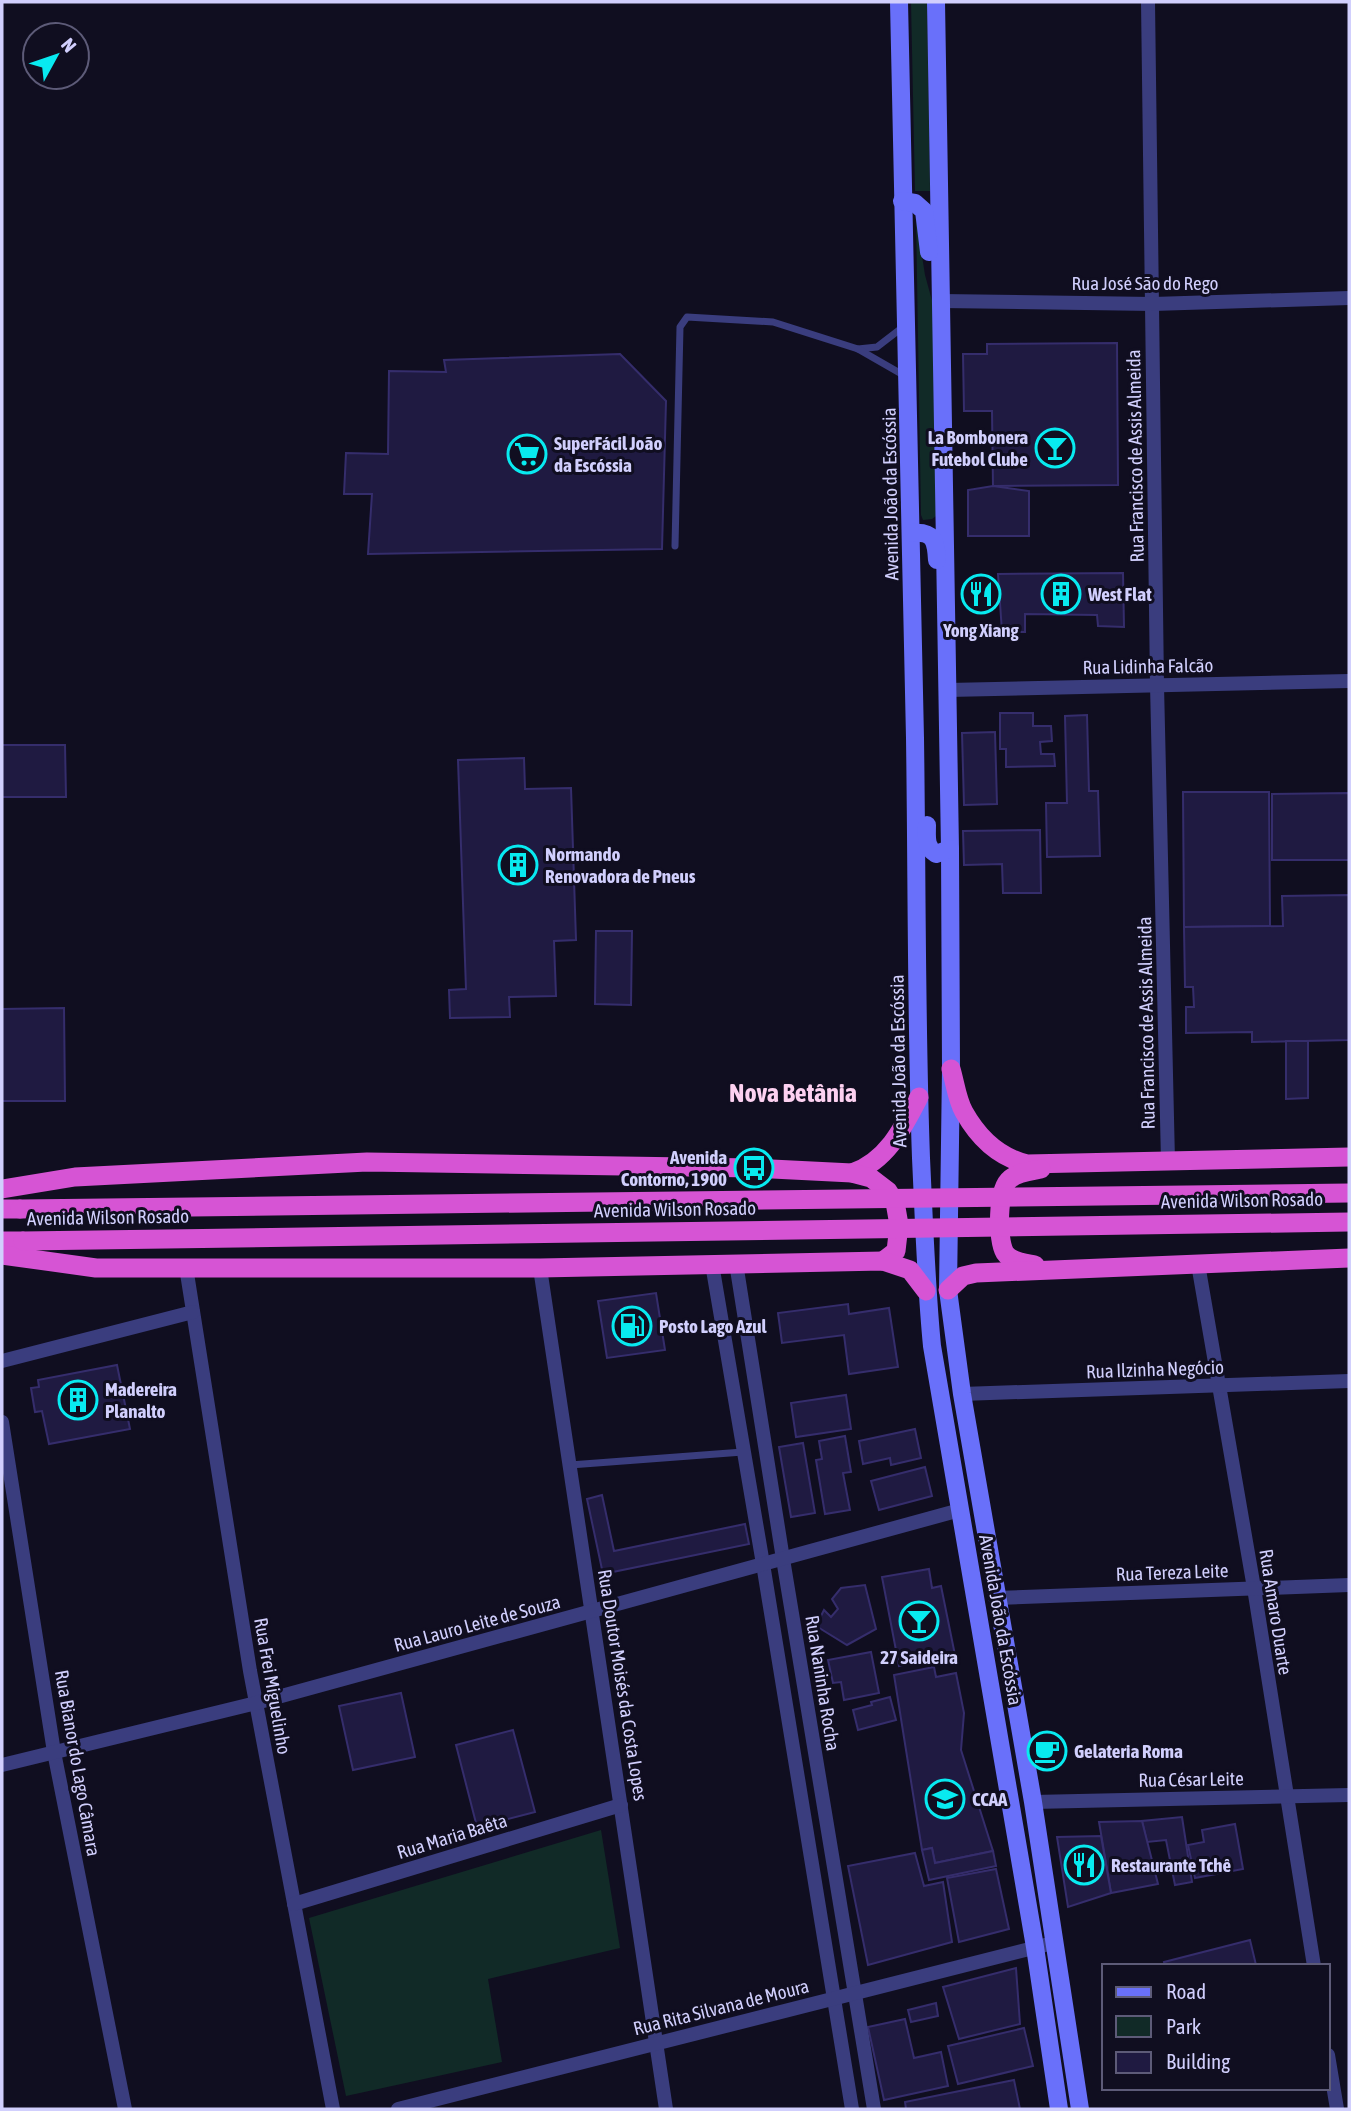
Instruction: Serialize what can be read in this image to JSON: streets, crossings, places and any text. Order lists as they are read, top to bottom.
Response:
{
  "streets": {
    "highway": ["Avenida Wilson Rosado"],
    "main road": ["Avenida João da Escóssia"],
    "street": [
      "Rua José São do Rego",
      "Rua Francisco de Assis Almeida",
      "Rua Lidinha Falcão",
      "Rua Ilzinha Negócio",
      "Rua Tereza Leite",
      "Rua Amaro Duarte",
      "Rua Lauro Leite de Souza",
      "Rua Naninha Rocha",
      "Rua Doutor Moisés da Costa Lopes",
      "Rua Frei Miguelinho",
      "Rua Bianor do Lago Câmara",
      "Rua César Leite",
      "Rua Maria Baêta",
      "Rua Rita Silvana de Moura"
    ]
  },
  "crossings": [
    ["Rua José São do Rego", "Rua Francisco de Assis Almeida"],
    ["Rua José São do Rego", "Avenida João da Escóssia"],
    ["Rua Francisco de Assis Almeida", "Rua Lidinha Falcão"],
    ["Avenida João da Escóssia", "Rua Lidinha Falcão"],
    ["Avenida João da Escóssia", "Rua Ilzinha Negócio"],
    ["Avenida João da Escóssia", "Rua Tereza Leite"],
    ["Avenida João da Escóssia", "Rua Lauro Leite de Souza"],
    ["Avenida João da Escóssia", "Rua César Leite"],
    ["Avenida João da Escóssia", "Rua Rita Silvana de Moura"],
    ["Rua Ilzinha Negócio", "Rua Amaro Duarte"],
    ["Rua Tereza Leite", "Rua Amaro Duarte"],
    ["Rua Amaro Duarte", "Rua César Leite"],
    ["Rua Lauro Leite de Souza", "Rua Naninha Rocha"],
    ["Rua Lauro Leite de Souza", "Rua Doutor Moisés da Costa Lopes"],
    ["Rua Lauro Leite de Souza", "Rua Frei Miguelinho"],
    ["Rua Lauro Leite de Souza", "Rua Bianor do Lago Câmara"],
    ["Rua Naninha Rocha", "Rua Rita Silvana de Moura"],
    ["Rua Doutor Moisés da Costa Lopes", "Rua Maria Baêta"],
    ["Rua Doutor Moisés da Costa Lopes", "Rua Rita Silvana de Moura"],
    ["Rua Frei Miguelinho", "Rua Maria Baêta"]
  ],
  "districts": ["Nova Betânia"],
  "places": {
    "bar": ["La Bombonera Futebol Clube", "27 Saideira"],
    "supermarket": ["SuperFácil João da Escóssia"],
    "restaurant": ["Yong Xiang", "Restaurante Tchê"],
    "building": ["West Flat", "Normando Renovadora de Pneus", "Madereira Planalto"],
    "bus stop": ["Avenida Contorno, 1900"],
    "fuel station": ["Posto Lago Azul"],
    "cafe": ["Gelateria Roma"],
    "school or university": ["CCAA"]
  },
  "legend": ["Road", "Park", "Building"],
  "north": "top right"
}
